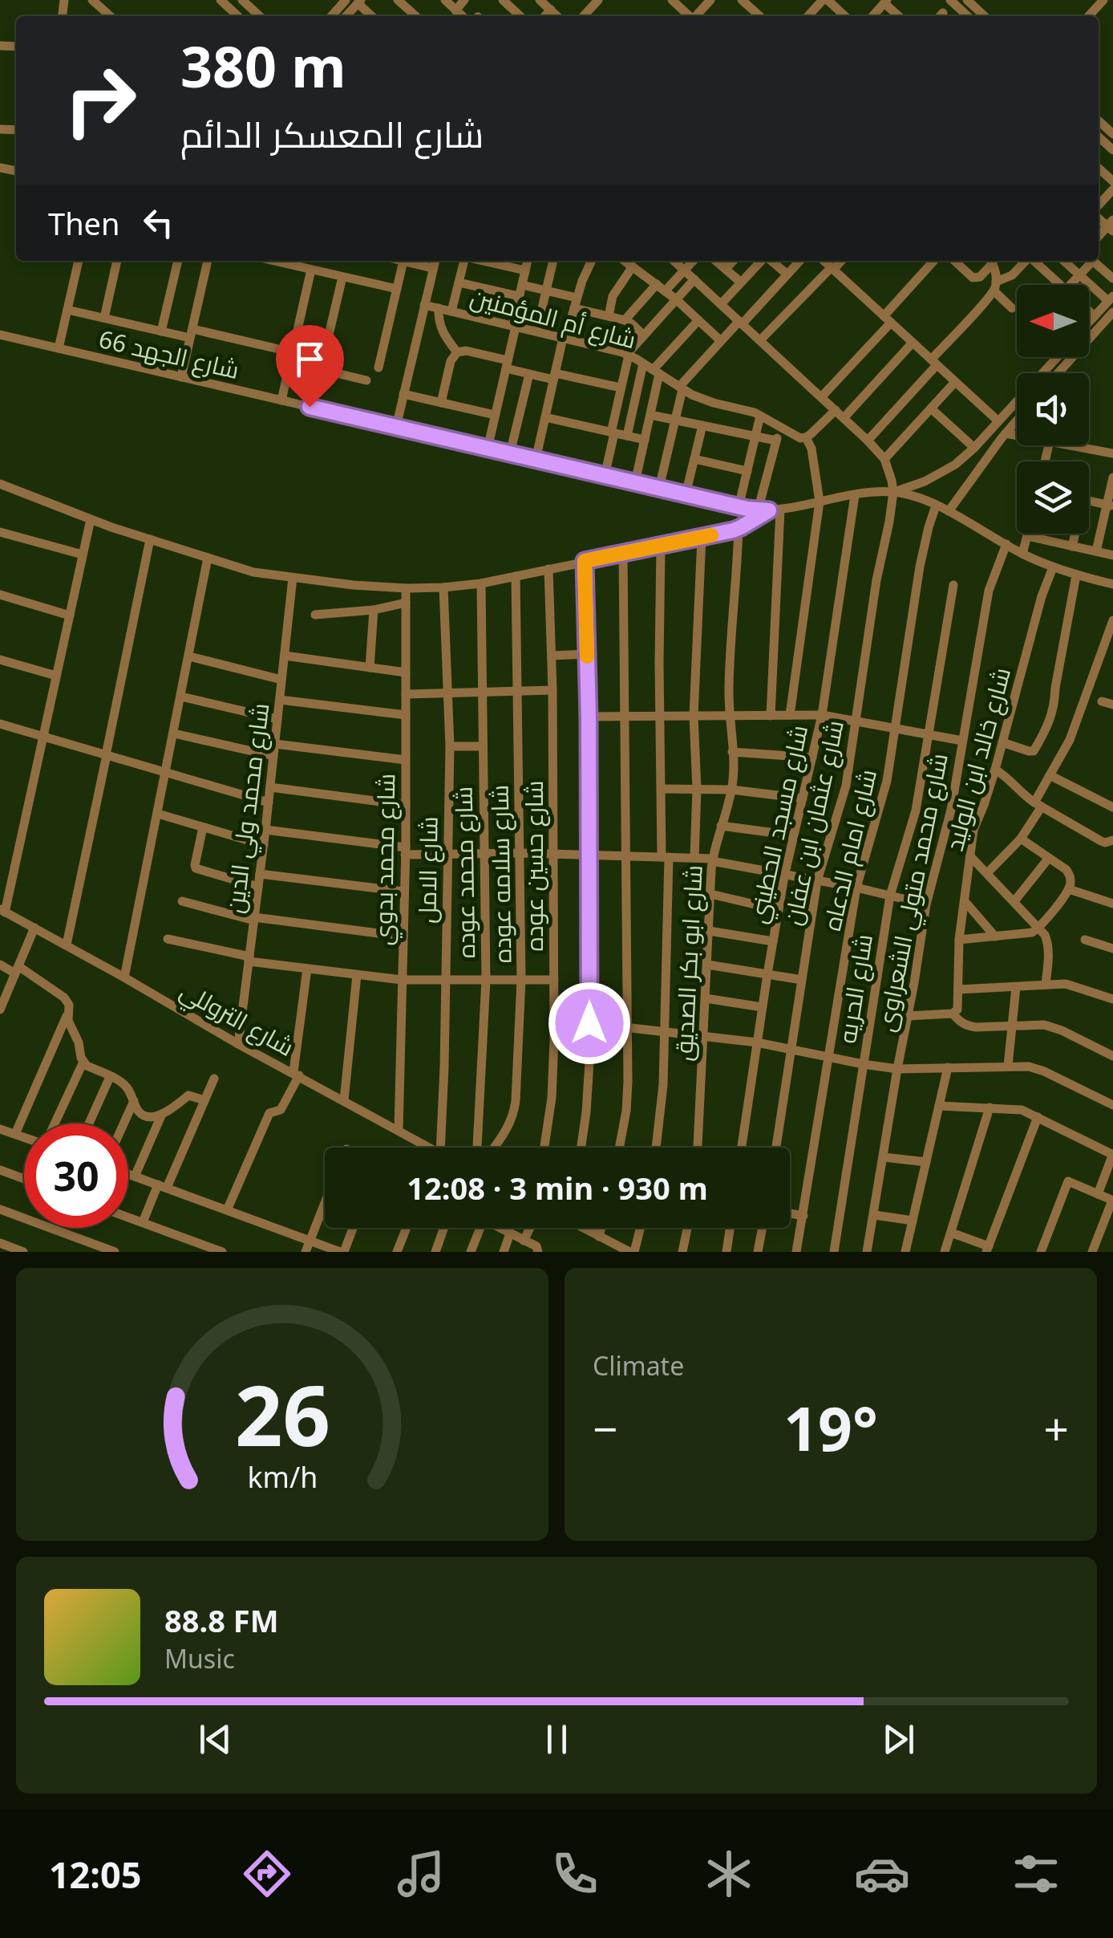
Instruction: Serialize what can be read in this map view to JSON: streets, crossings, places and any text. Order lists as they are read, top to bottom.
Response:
{
  "streets": {
    "street": [
      "شارع أم المؤمنين",
      "شارع الجهد 66",
      "شارع خالد ابن الوليد",
      "شارع محمد ولي الدين",
      "شارع عثمان ابن عفان",
      "شارع مسجد الحطيني",
      "شارع امام الدعاه",
      "شارع محمد بدوي",
      "شارع حسين عوده",
      "شارع الامل",
      "شارع محمد عوده",
      "شارع سلامه عوده",
      "شارع محمد متولي الشعراوى",
      "شارع ابو بكر الصديق",
      "شارع الحريه",
      "شارع التروللي"
    ]
  },
  "crossings": [
    ["شارع الجهد 66", "شارع عثمان ابن عفان"],
    ["شارع الجهد 66", "شارع مسجد الحطيني"],
    ["شارع محمد ولي الدين", "شارع التروللي"],
    ["شارع محمد بدوي", "شارع التروللي"]
  ],
  "north": "left",
  "page": {
    "turn": ["380 m", "شارع المعسكر الدائم"],
    "then": "Then",
    "limit": "30",
    "trip": "12:08 · 3 min · 930 m",
    "tile": "Climate",
    "heat": ["−", "19°", "+"],
    "song": ["88.8 FM", "Music"],
    "tabs": "12:05",
    "gauge": ["26", "km/h"]
  }
}
